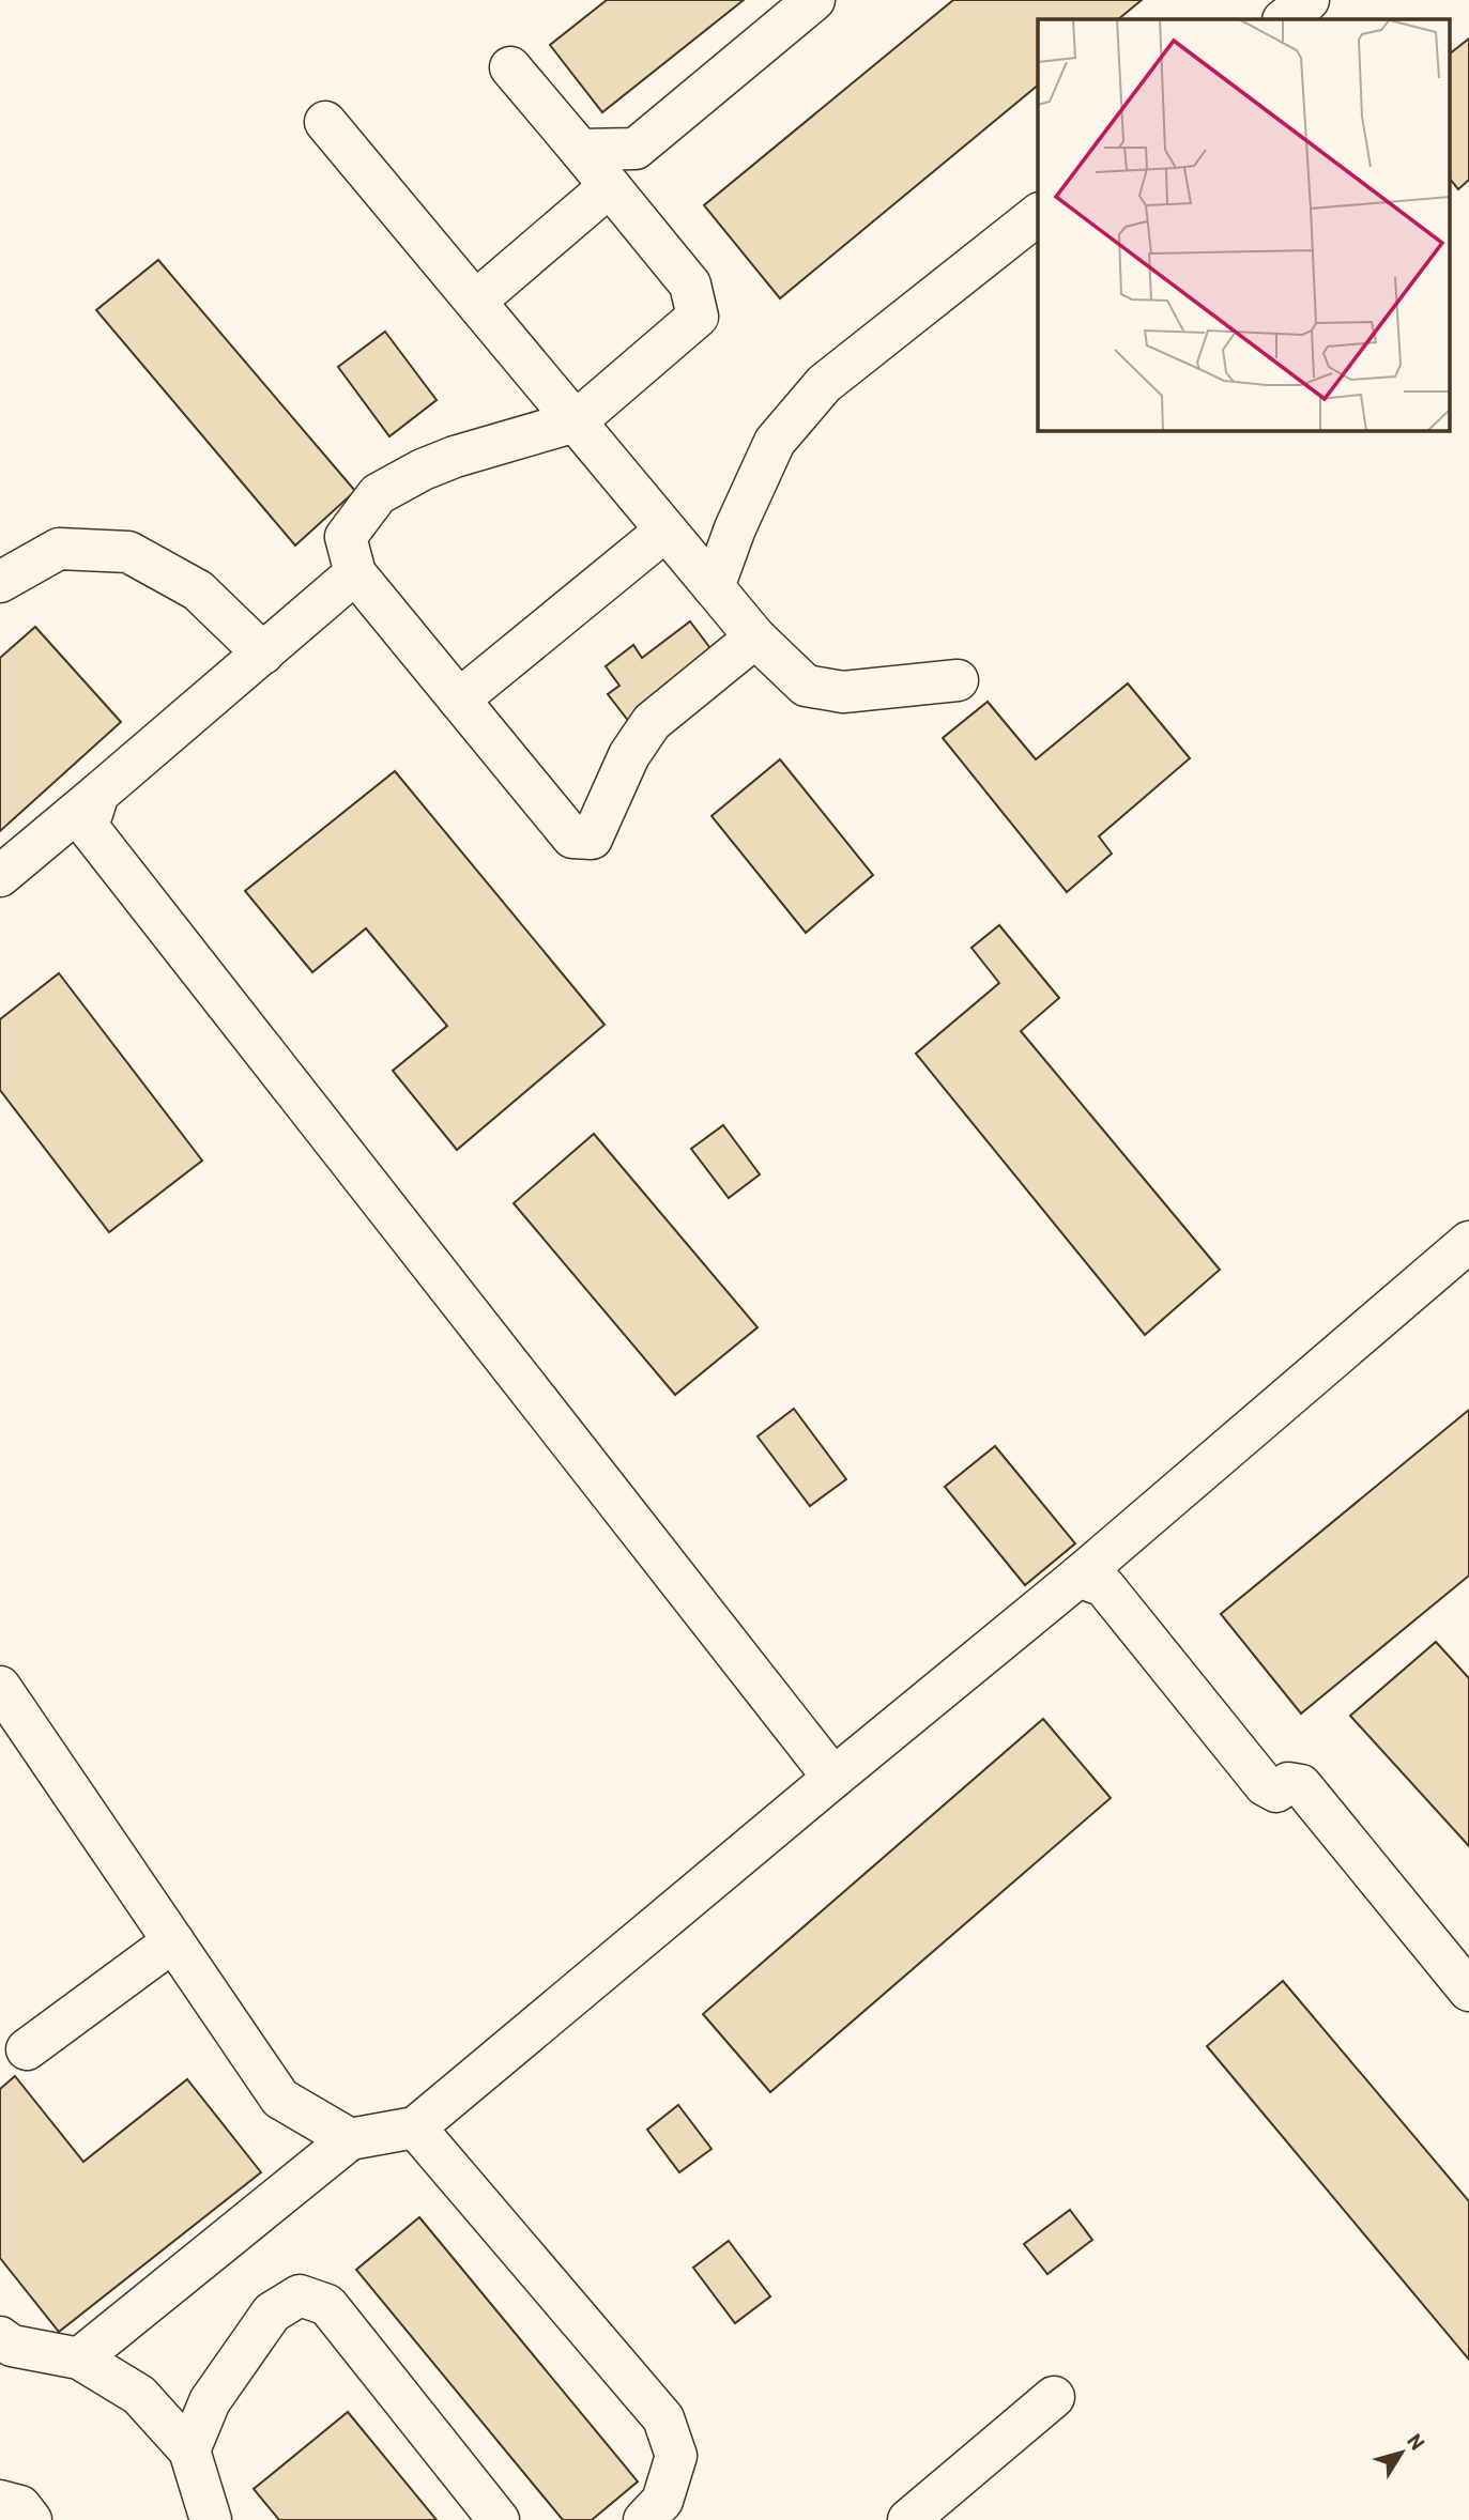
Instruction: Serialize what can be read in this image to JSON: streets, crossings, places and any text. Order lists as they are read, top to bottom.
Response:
{
  "north": "top right"
}
